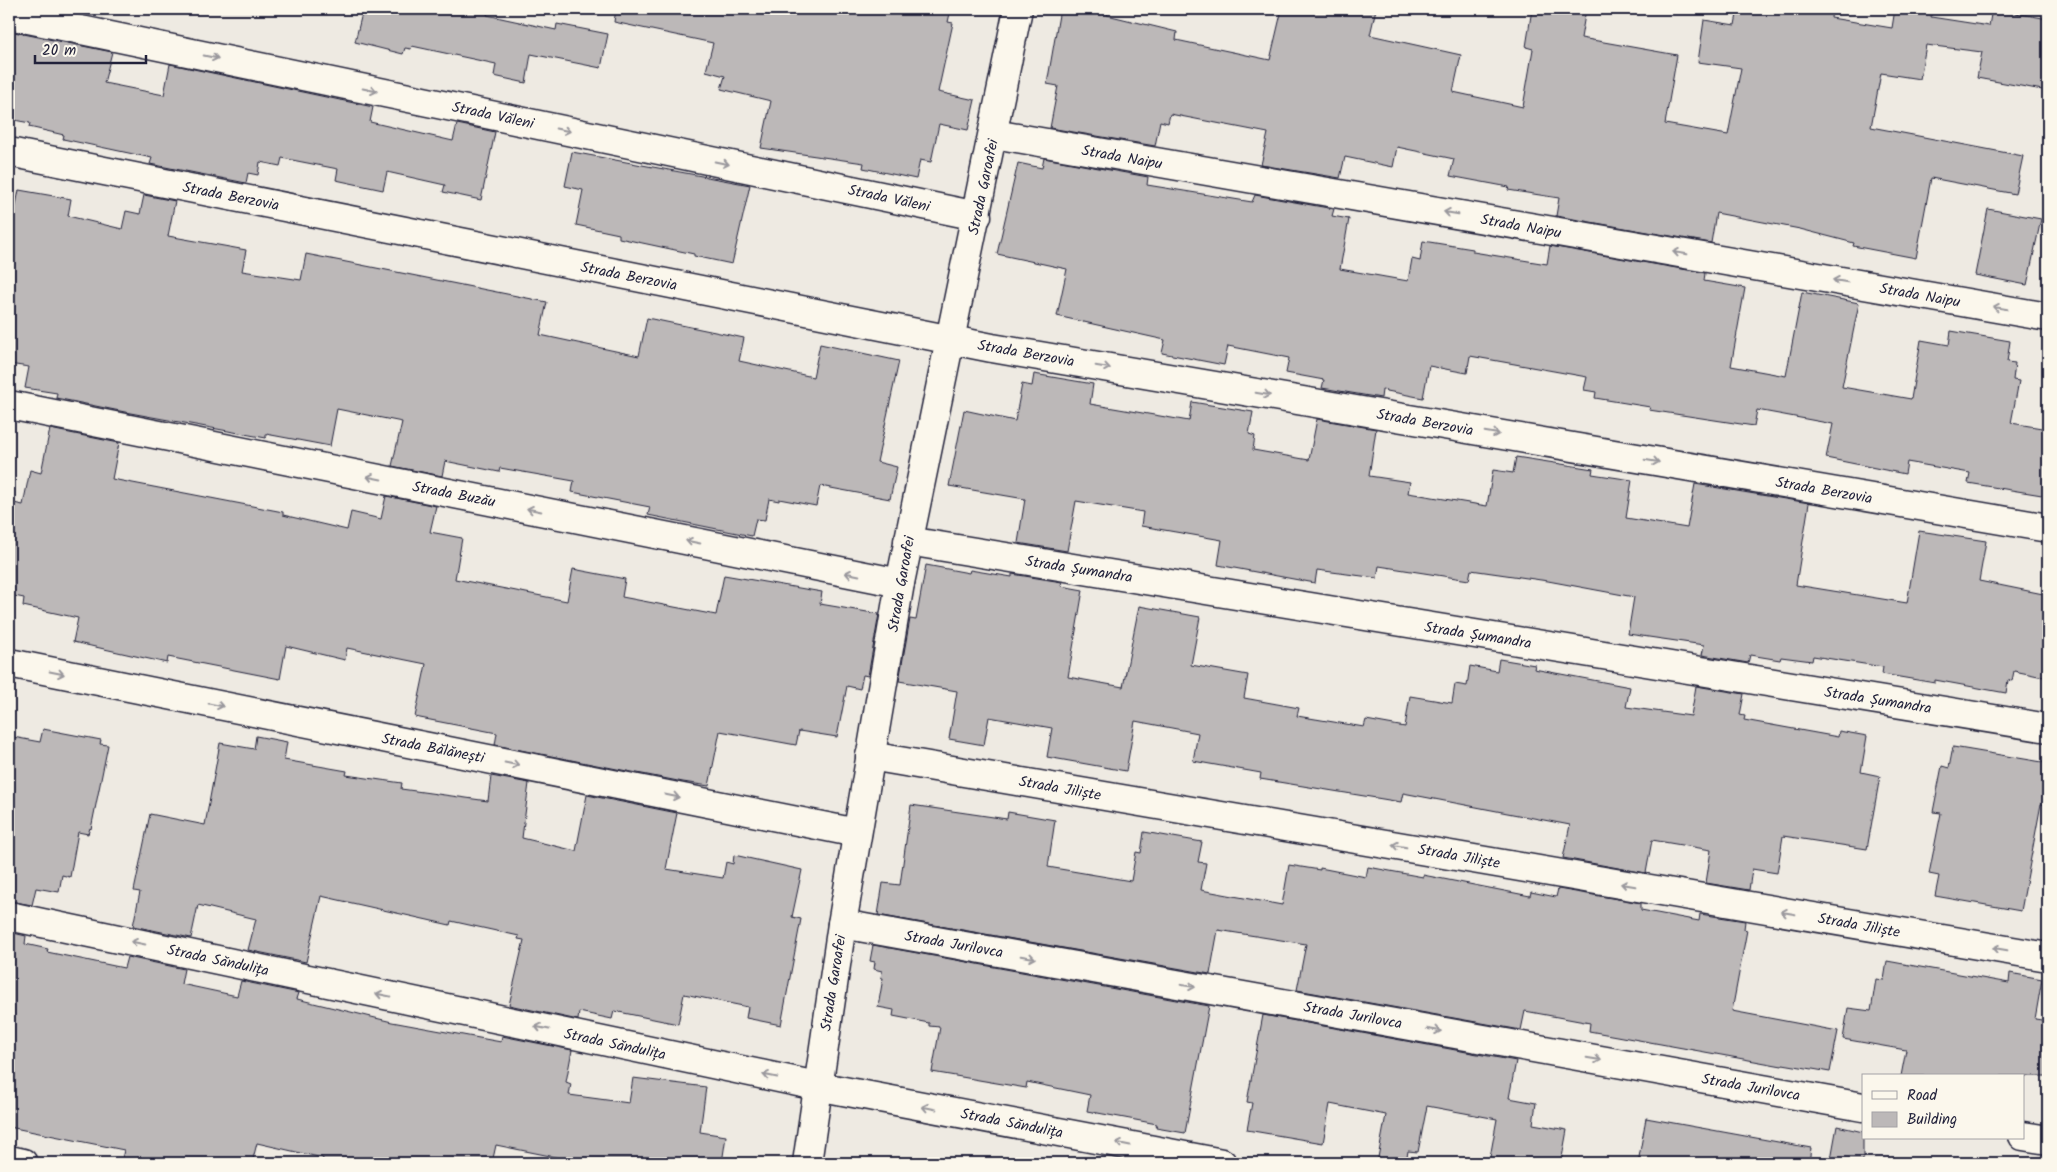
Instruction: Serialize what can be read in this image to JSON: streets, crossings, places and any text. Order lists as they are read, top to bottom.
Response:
{
  "streets": {
    "street": [
      "Strada Văleni",
      "Strada Naipu",
      "Strada Garoafei",
      "Strada Berzovia",
      "Strada Buzău",
      "Strada Șumandra",
      "Strada Bălănești",
      "Strada Jiliște",
      "Strada Jurilovca",
      "Strada Săndulița"
    ]
  },
  "crossings": [
    ["Strada Văleni", "Strada Garoafei"],
    ["Strada Naipu", "Strada Garoafei"],
    ["Strada Garoafei", "Strada Berzovia"],
    ["Strada Garoafei", "Strada Buzău"],
    ["Strada Garoafei", "Strada Șumandra"],
    ["Strada Garoafei", "Strada Bălănești"],
    ["Strada Garoafei", "Strada Jiliște"],
    ["Strada Garoafei", "Strada Jurilovca"],
    ["Strada Garoafei", "Strada Săndulița"]
  ],
  "one_way": [
    "Strada Văleni",
    "Strada Naipu",
    "Strada Berzovia",
    "Strada Buzău",
    "Strada Bălănești",
    "Strada Jiliște",
    "Strada Jurilovca",
    "Strada Săndulița"
  ],
  "legend": ["Road", "Building"],
  "scale_bar": "20 m"
}
